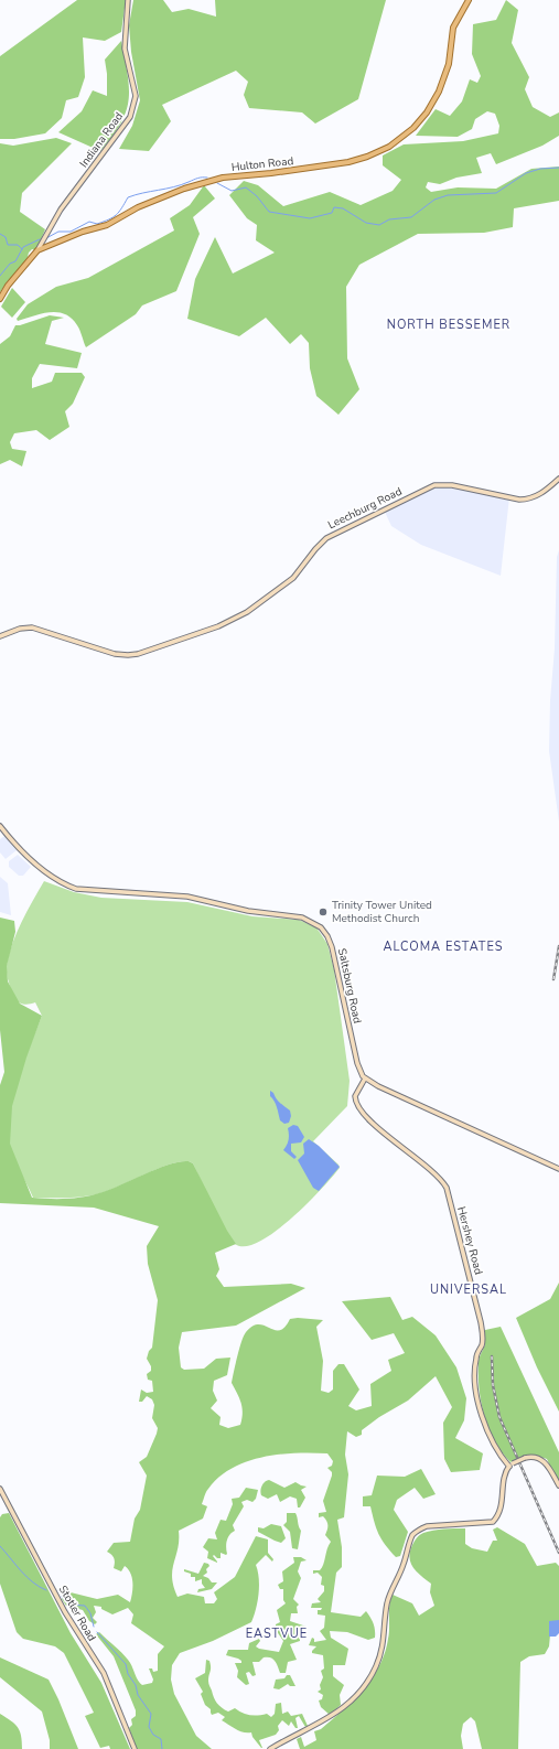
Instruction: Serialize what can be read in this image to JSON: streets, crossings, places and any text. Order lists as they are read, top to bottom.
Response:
{
  "streets": {
    "main road": ["Hulton Road"],
    "street": [
      "Indiana Road",
      "Leechburg Road",
      "Saltsburg Road",
      "Hershey Road",
      "Stotler Road"
    ]
  },
  "crossings": [
    ["Indiana Road", "Hulton Road"],
    ["Saltsburg Road", "Hershey Road"]
  ],
  "districts": [
    "NORTH BESSEMER",
    "ALCOMA ESTATES",
    "UNIVERSAL",
    "EASTVUE"
  ],
  "places": ["Trinity Tower United Methodist Church"]
}
